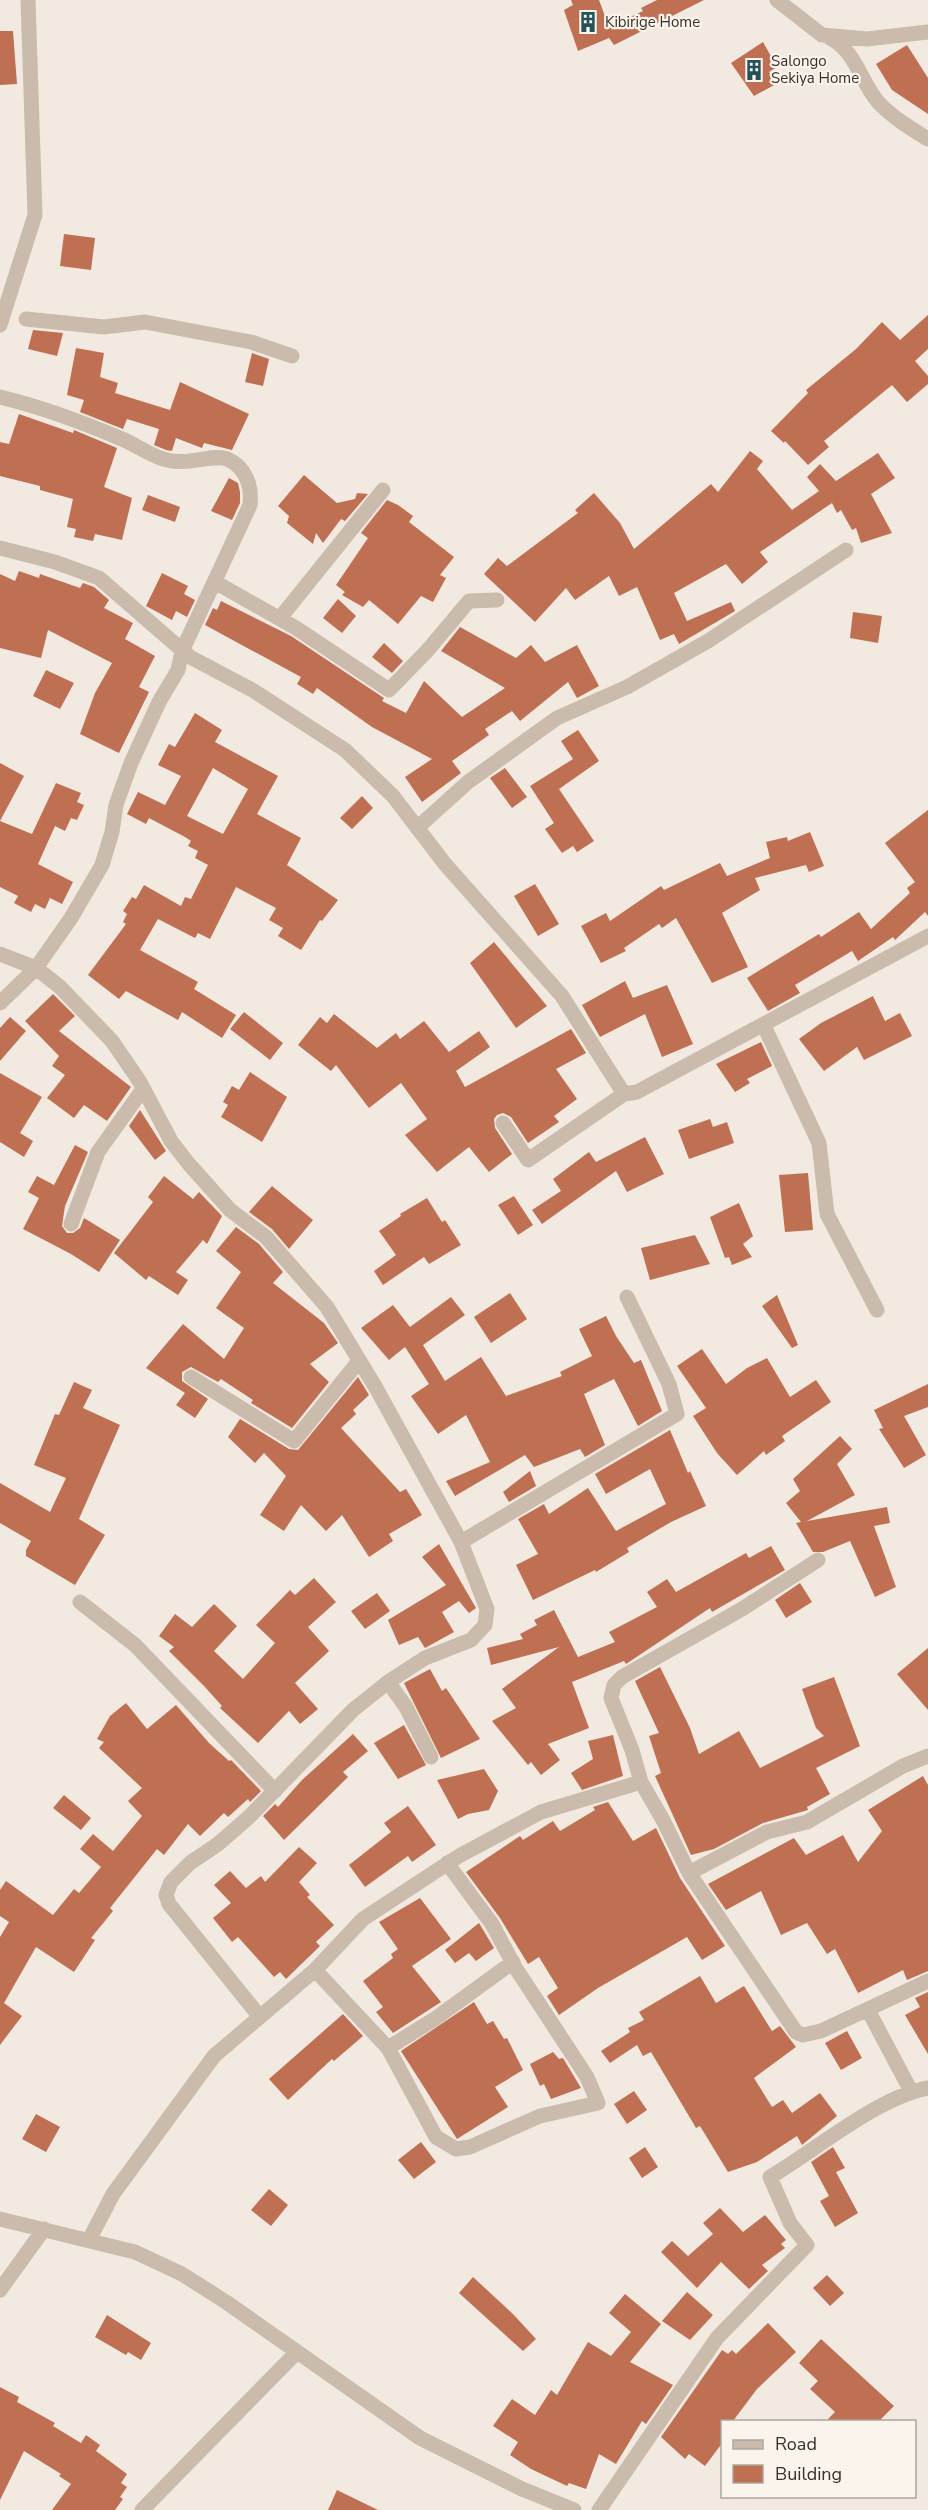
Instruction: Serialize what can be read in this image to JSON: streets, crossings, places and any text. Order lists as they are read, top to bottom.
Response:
{
  "places": {
    "building": ["Kibirige Home", "Salongo Sekiya Home"]
  },
  "legend": ["Road", "Building"]
}
